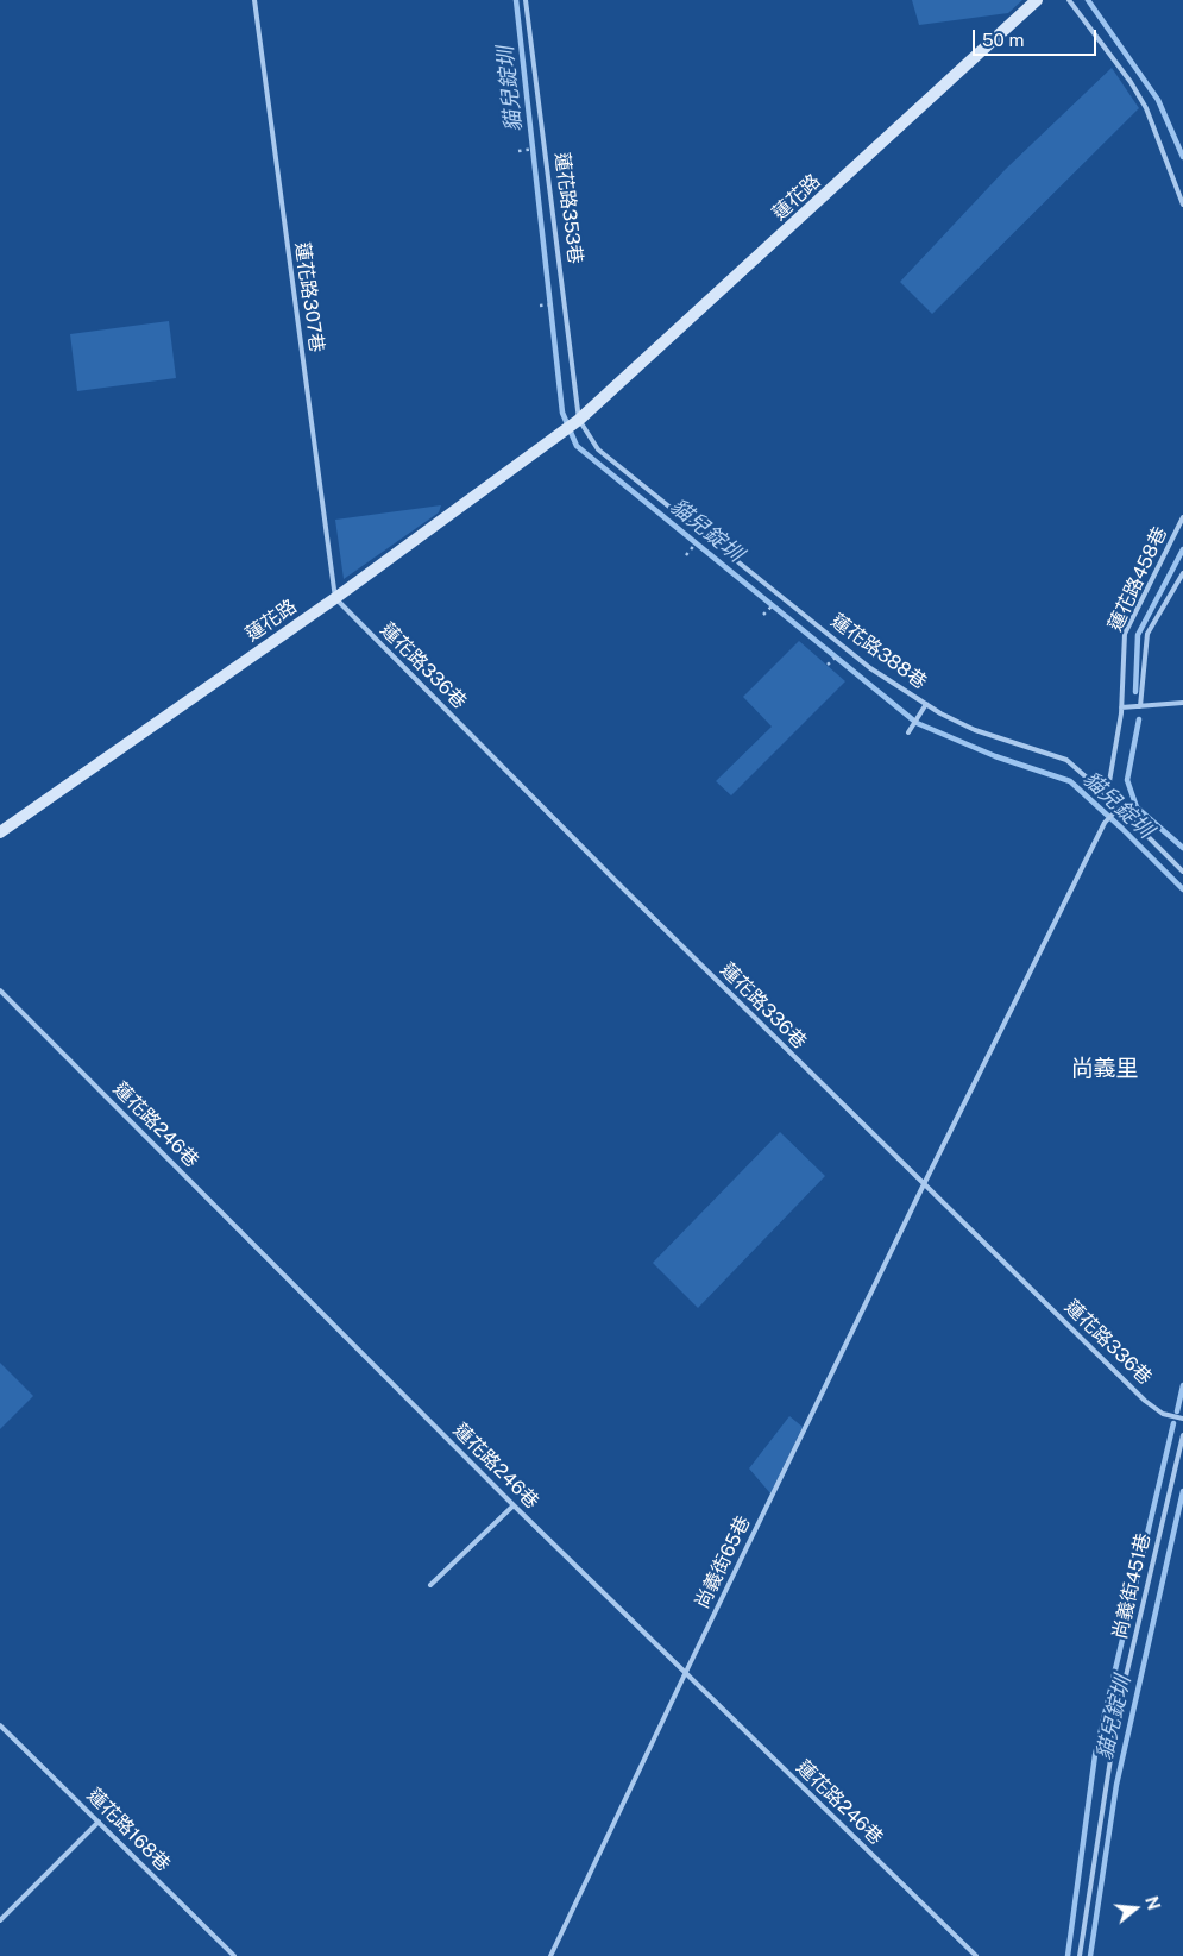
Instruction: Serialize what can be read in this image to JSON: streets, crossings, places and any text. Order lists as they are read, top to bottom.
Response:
{
  "streets": {
    "street": ["蓮花路"],
    "lane": [
      "蓮花路353巷",
      "蓮花路307巷",
      "蓮花路458巷",
      "蓮花路388巷",
      "蓮花路336巷",
      "蓮花路246巷",
      "尚義街65巷",
      "尚義街451巷",
      "蓮花路168巷"
    ]
  },
  "crossings": [
    ["蓮花路", "蓮花路353巷"],
    ["蓮花路", "蓮花路307巷"],
    ["蓮花路", "蓮花路388巷"],
    ["蓮花路", "蓮花路336巷"],
    ["蓮花路353巷", "蓮花路388巷"],
    ["蓮花路307巷", "蓮花路336巷"],
    ["蓮花路458巷", "蓮花路388巷"],
    ["蓮花路388巷", "尚義街65巷"],
    ["蓮花路336巷", "尚義街65巷"],
    ["蓮花路246巷", "尚義街65巷"]
  ],
  "districts": ["尚義里"],
  "water": ["貓兒錠圳"],
  "scale_bar": "50 m",
  "north": "right"
}
